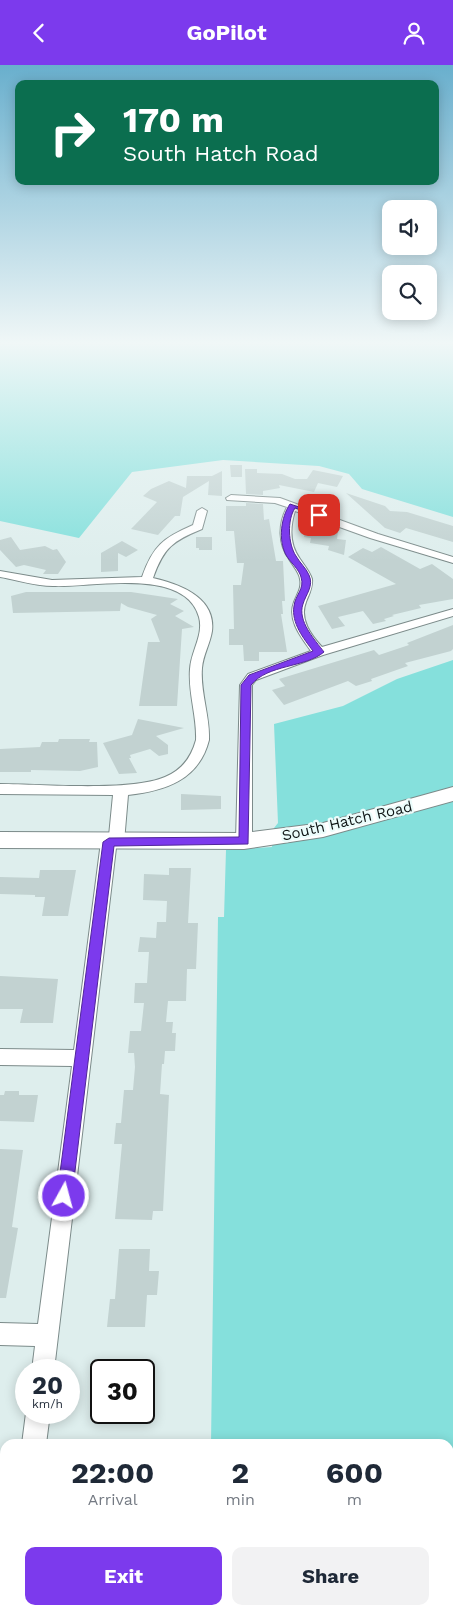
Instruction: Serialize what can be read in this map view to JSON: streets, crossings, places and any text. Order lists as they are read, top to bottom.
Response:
{
  "streets": {
    "main road": ["South Hatch Road"]
  },
  "page": {
    "header": "GoPilot",
    "turn": ["170 m", "South Hatch Road"],
    "speed": "20 km/h",
    "limit": "30",
    "eta": [
      "22:00",
      "Arrival",
      "2",
      "min",
      "600",
      "m"
    ],
    "buttons": ["Exit", "Share"]
  }
}
